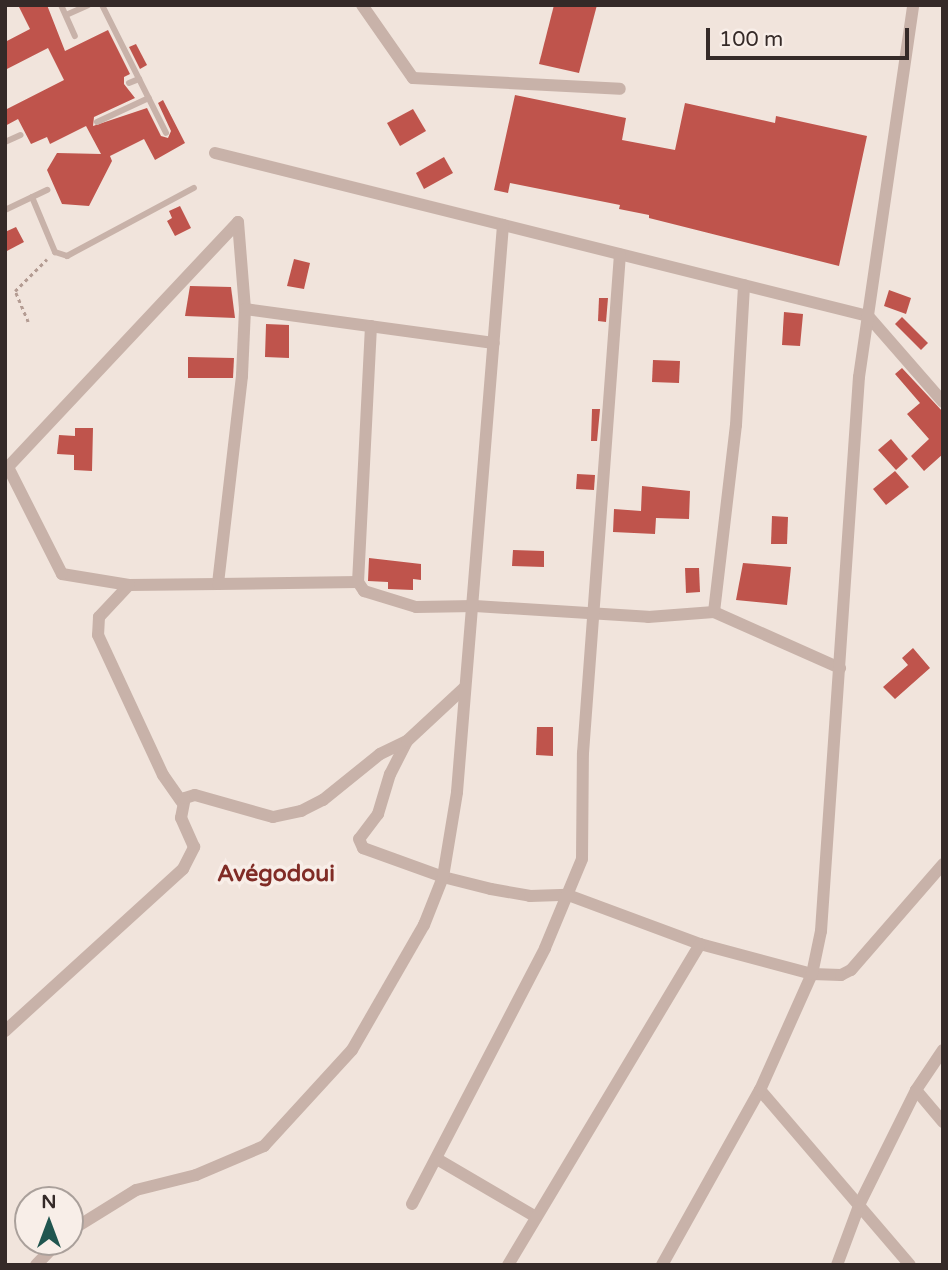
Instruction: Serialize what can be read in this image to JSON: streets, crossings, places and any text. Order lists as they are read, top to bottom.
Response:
{
  "districts": ["Avégodoui"],
  "scale_bar": "100 m",
  "north": "top"
}
